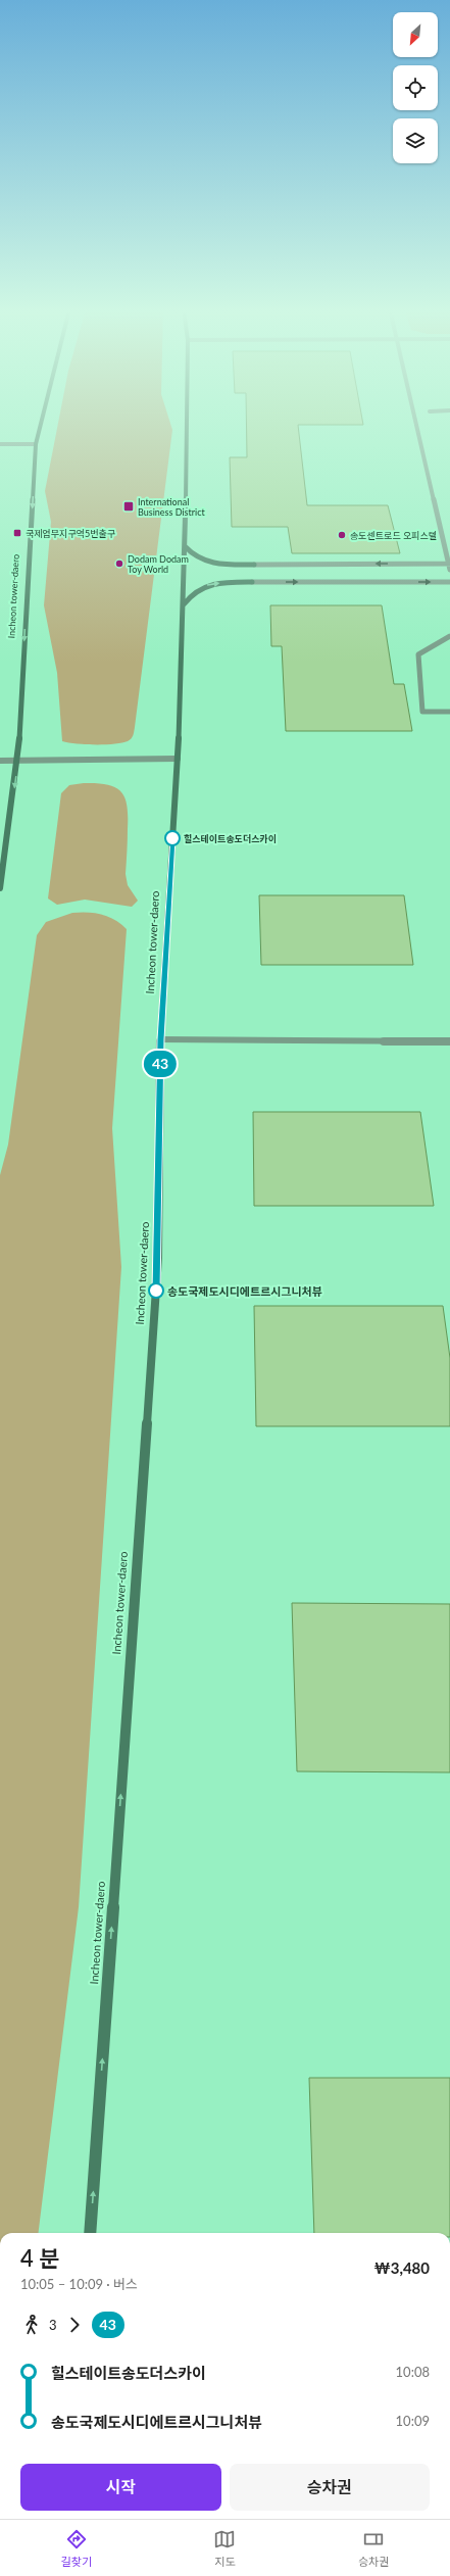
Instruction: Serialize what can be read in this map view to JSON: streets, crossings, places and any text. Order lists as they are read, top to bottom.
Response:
{
  "streets": {
    "main road": ["Incheon tower-daero"]
  },
  "places": {
    "transit": ["International Business District", "국제업무지구역5번출구"],
    "other": [
      "송도센트로드 오피스텔",
      "Dodam Dodam Toy World",
      "힐스테이트송도더스카이",
      "송도국제도시디에트르시그니처뷰"
    ]
  },
  "lines": ["bus line 43"],
  "north": "bottom left",
  "page": {
    "on_map": "43",
    "heading": ["4 분", "10:05 – 10:09 · 버스", "₩3,480"],
    "legs": ["3", "43"],
    "list": [
      {
        "name": "힐스테이트송도더스카이",
        "value": "10:08"
      },
      {
        "name": "송도국제도시디에트르시그니처뷰",
        "value": "10:09"
      }
    ],
    "buttons": ["시작", "승차권"],
    "tabs": ["길찾기", "지도", "승차권"]
  }
}
